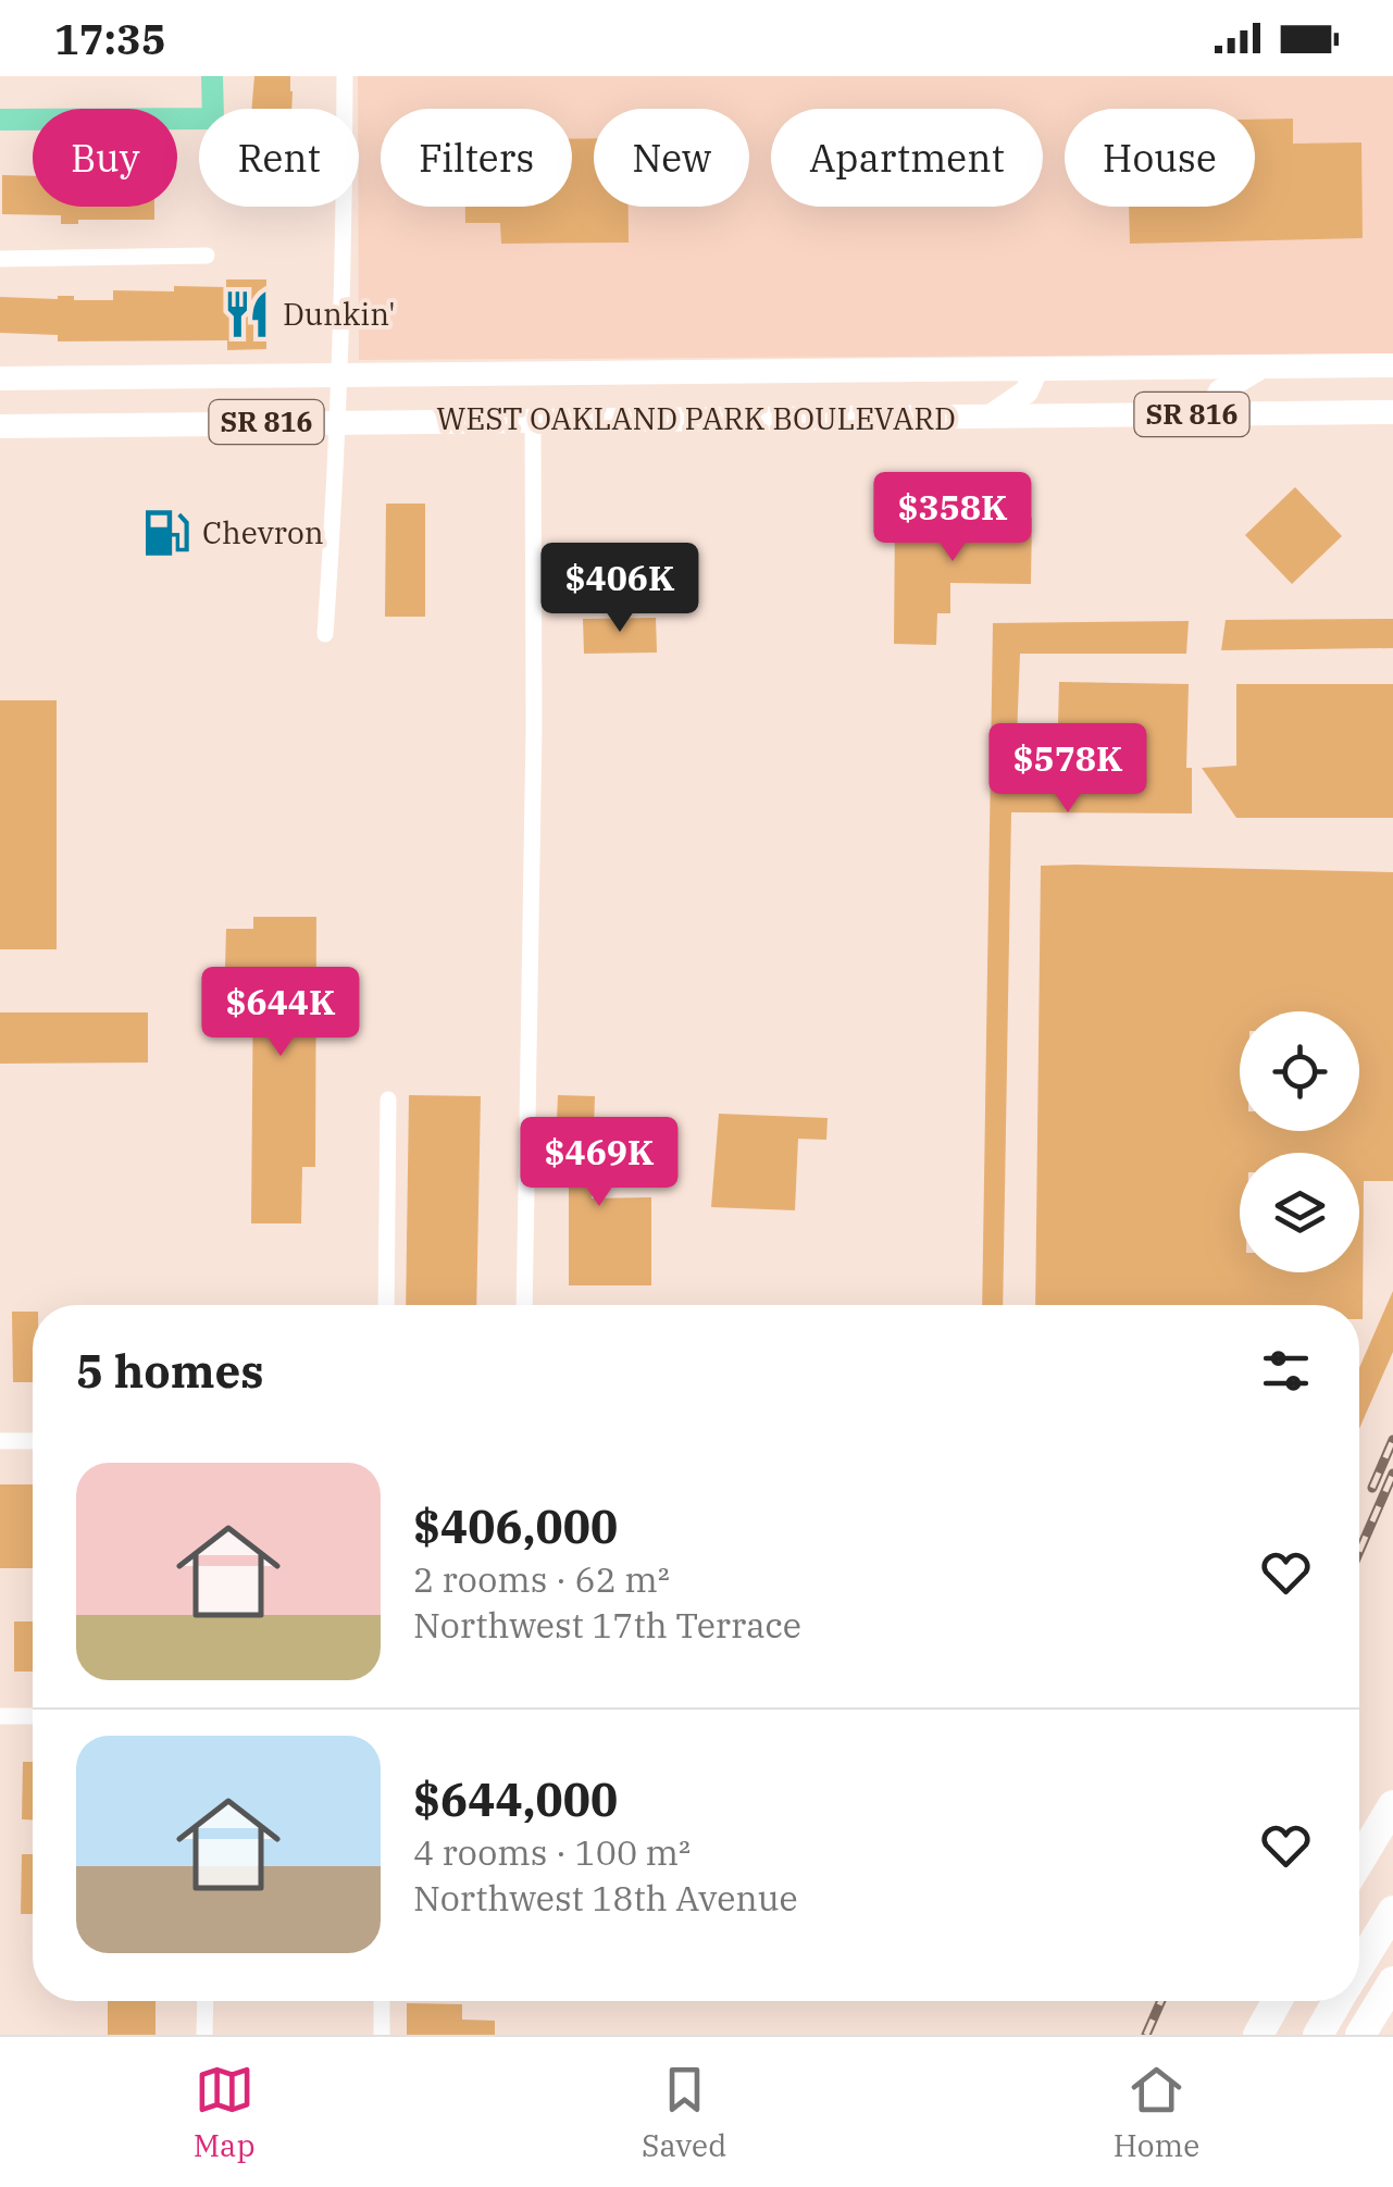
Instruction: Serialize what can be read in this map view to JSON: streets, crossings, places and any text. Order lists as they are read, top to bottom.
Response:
{
  "streets": {
    "main road": ["SR 816", "WEST OAKLAND PARK BOULEVARD"]
  },
  "places": {
    "restaurant": ["Dunkin'"],
    "fuel station": ["Chevron"]
  },
  "page": {
    "status": "17:35",
    "chip": [
      "Buy",
      "Rent",
      "Filters",
      "New",
      "Apartment",
      "House"
    ],
    "price": [
      "$358K",
      "$406K",
      "$578K",
      "$644K",
      "$469K"
    ],
    "heading": "5 homes",
    "list": [
      {
        "name": "$406,000",
        "note": "2 rooms · 62 m² · Northwest 17th Terrace"
      },
      {
        "name": "$644,000",
        "note": "4 rooms · 100 m² · Northwest 18th Avenue"
      }
    ],
    "tabs": ["Map", "Saved", "Home"]
  }
}
